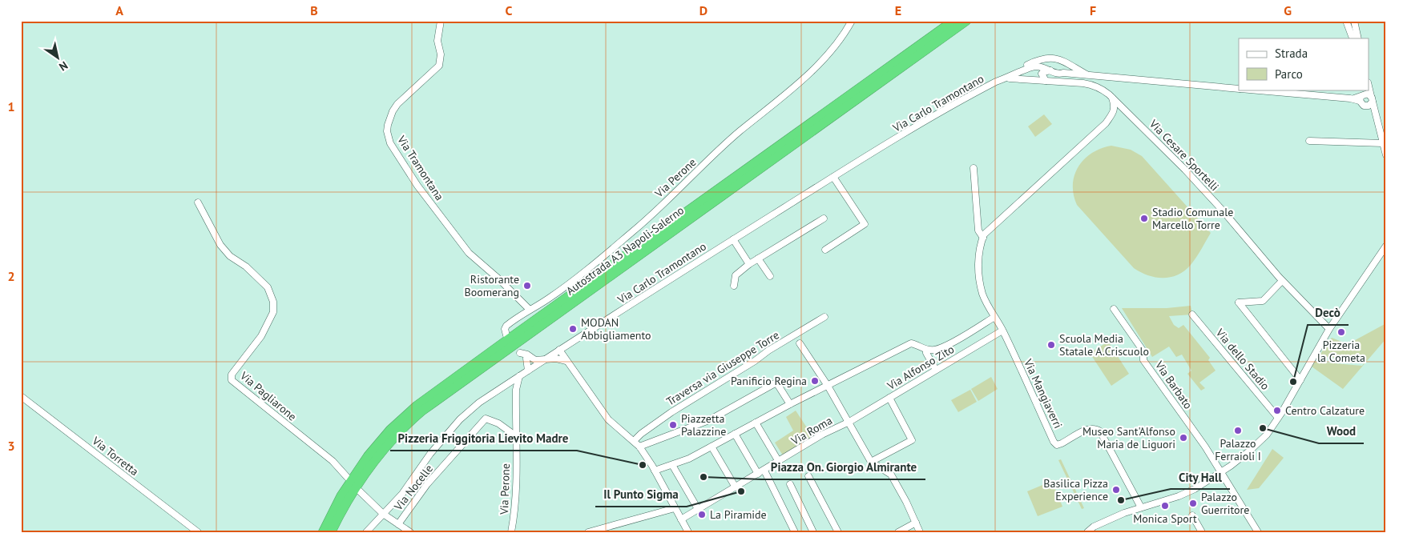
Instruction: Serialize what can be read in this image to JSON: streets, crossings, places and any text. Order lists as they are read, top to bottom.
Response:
{
  "streets": {
    "highway": ["Autostrada A3 Napoli-Salerno"],
    "street": [
      "Via Carlo Tramontano",
      "Via Cesare Sportelli",
      "Via Tramontana",
      "Via Perone",
      "Via dello Stadio",
      "Via Alfonso Zito",
      "Traversa via Giuseppe Torre",
      "Via Barbato",
      "Via Mangiaverri",
      "Via Pagliarone",
      "Via Roma",
      "Via Torretta",
      "Via Nocelle"
    ]
  },
  "crossings": [
    ["Via Carlo Tramontano", "Via Cesare Sportelli"],
    ["Via Carlo Tramontano", "Via Perone"],
    ["Via Tramontana", "Via Perone"],
    ["Via Perone", "Via Nocelle"],
    ["Via Alfonso Zito", "Via Mangiaverri"],
    ["Via Alfonso Zito", "Via Roma"]
  ],
  "places": [
    "Stadio Comunale Marcello Torre",
    "Ristorante Boomerang",
    "MODAN Abbigliamento",
    "Pizzeria la Cometa",
    "Scuola Media Statale A.Criscuolo",
    "Panificio Regina",
    "Decò",
    "Centro Calzature",
    "Piazzetta Palazzine",
    "Wood",
    "Palazzo Ferraioli I",
    "Museo Sant'Alfonso Maria de Liguori",
    "Pizzeria Friggitoria Lievito Madre",
    "Piazza On. Giorgio Almirante",
    "Basilica Pizza Experience",
    "Il Punto Sigma",
    "City Hall",
    "Palazzo Guerritore",
    "Monica Sport",
    "La Piramide"
  ],
  "legend": ["Strada", "Parco"],
  "north": "bottom right",
  "grid": {
    "columns": [
      "A",
      "B",
      "C",
      "D",
      "E",
      "F",
      "G"
    ],
    "rows": ["1", "2", "3"]
  }
}
